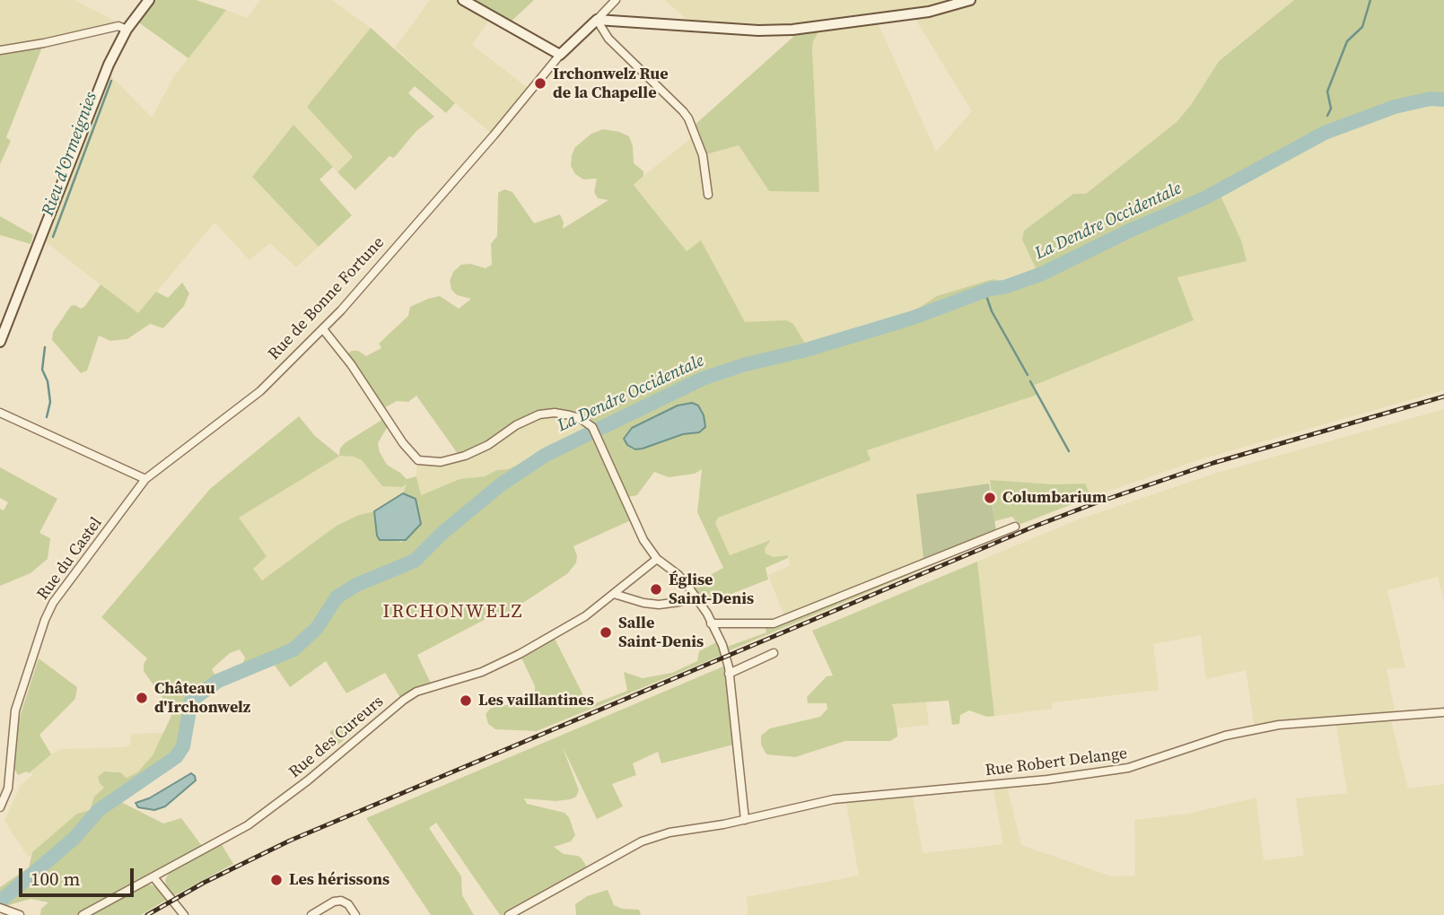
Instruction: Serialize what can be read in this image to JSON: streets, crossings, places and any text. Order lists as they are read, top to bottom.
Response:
{
  "streets": {
    "street": [
      "Rue de Bonne Fortune",
      "Rue du Castel",
      "Rue des Cureurs",
      "Rue Robert Delange"
    ]
  },
  "crossings": [
    ["Rue de Bonne Fortune", "Rue du Castel"]
  ],
  "districts": ["IRCHONWELZ"],
  "water": ["Rieu d'Ormeignies", "La Dendre Occidentale"],
  "places": [
    "Irchonwelz Rue de la Chapelle",
    "Columbarium",
    "Église Saint-Denis",
    "Salle Saint-Denis",
    "Château d'Irchonwelz",
    "Les vaillantines",
    "Les hérissons"
  ],
  "scale_bar": "100 m"
}
